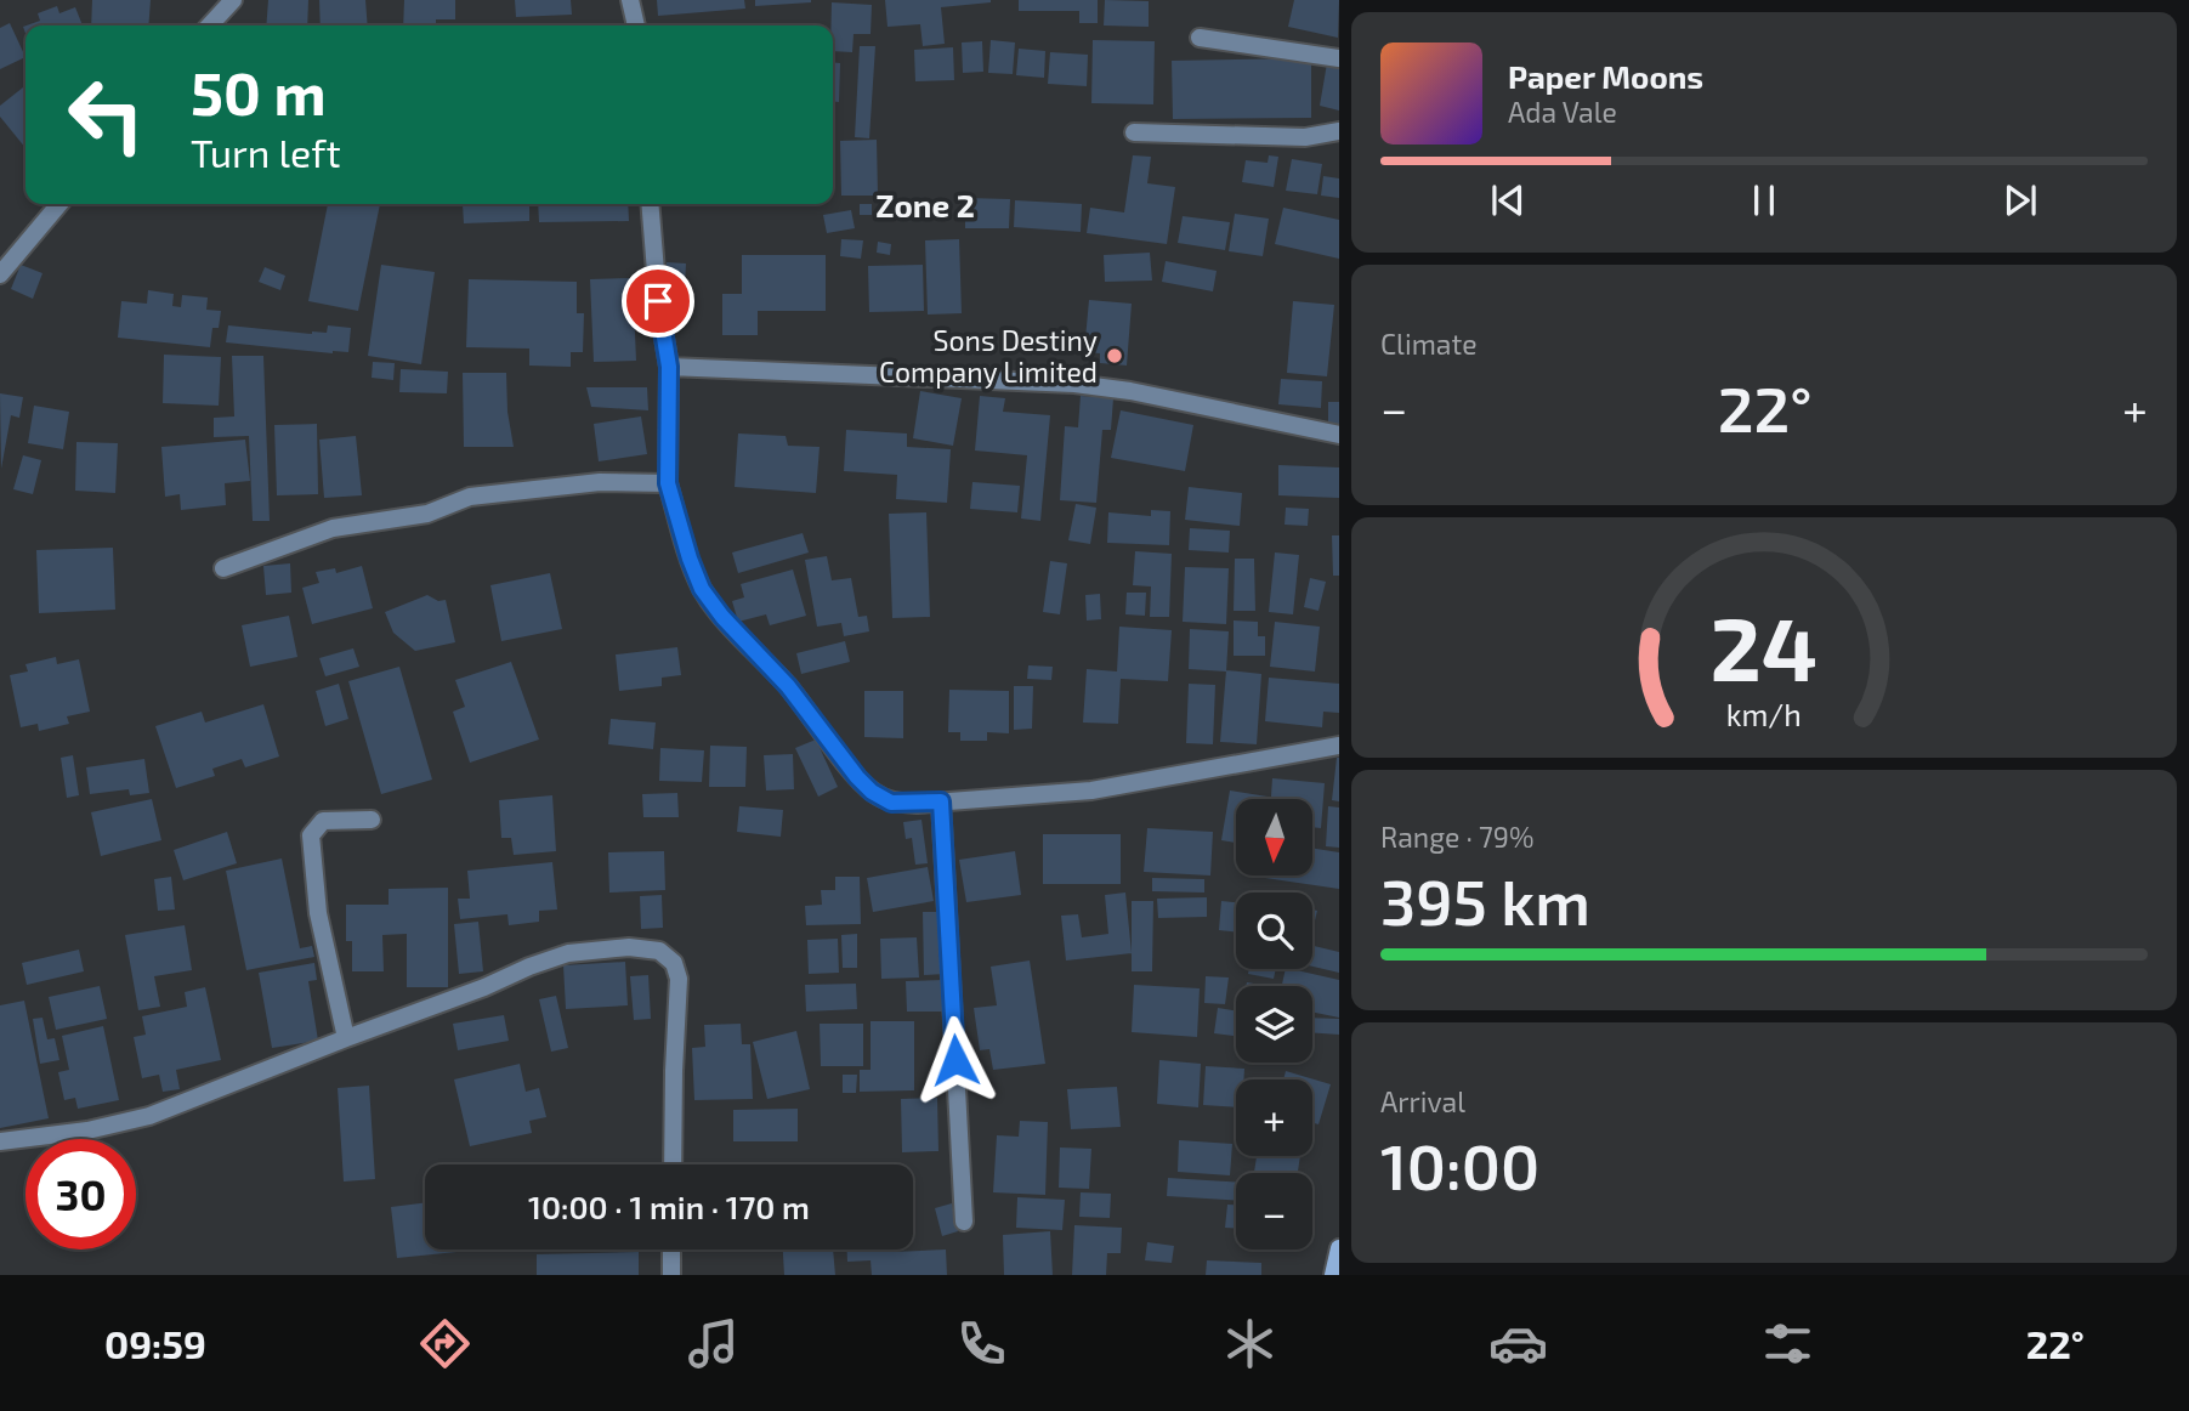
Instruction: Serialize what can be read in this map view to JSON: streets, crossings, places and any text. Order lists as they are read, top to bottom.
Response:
{
  "districts": ["Zone 2"],
  "places": ["Sons Destiny Company Limited"],
  "north": "bottom",
  "page": {
    "turn": ["50 m", "Turn left"],
    "song": ["Paper Moons", "Ada Vale"],
    "tile": [
      "Climate",
      ["Range · 79%", "395 km"],
      ["Arrival", "10:00"]
    ],
    "heat": ["−", "22°", "+"],
    "map_buttons": ["+", "−"],
    "limit": "30",
    "trip": "10:00 · 1 min · 170 m",
    "tabs": ["09:59", "22°"],
    "gauge": ["24", "km/h"]
  }
}
